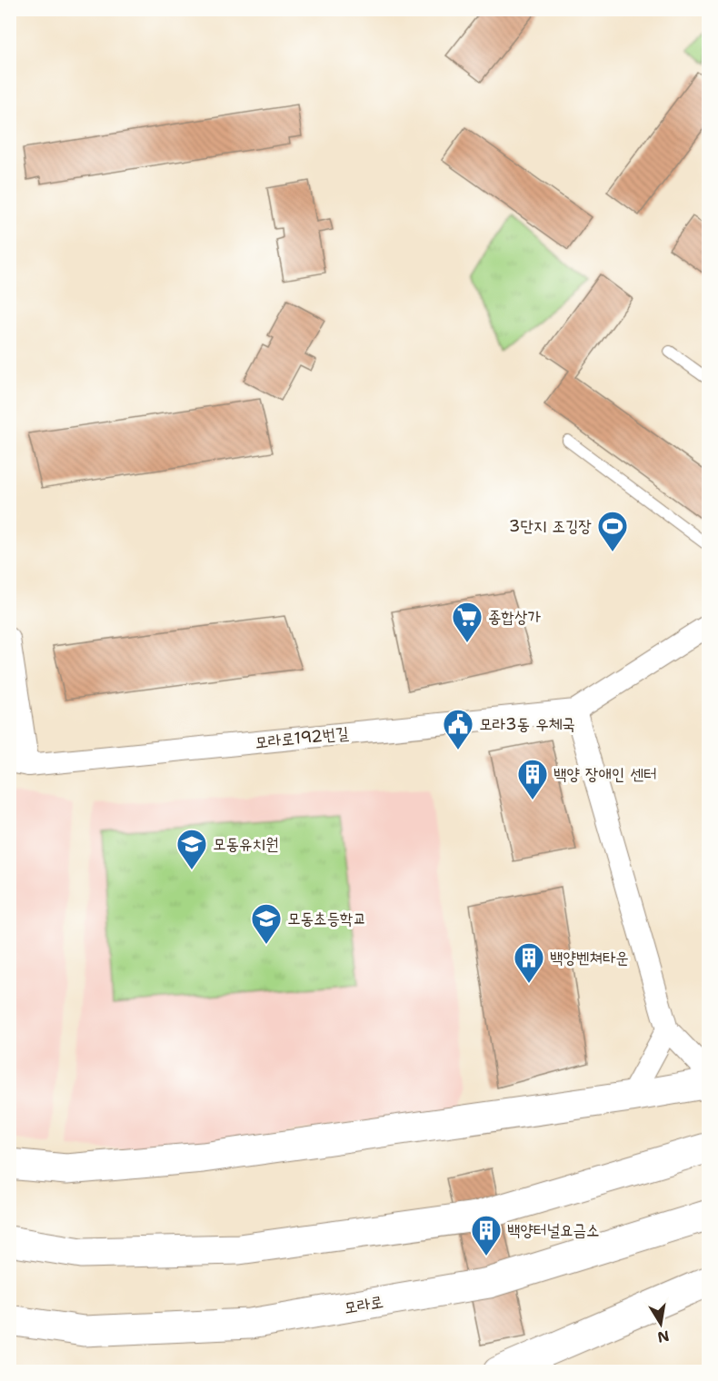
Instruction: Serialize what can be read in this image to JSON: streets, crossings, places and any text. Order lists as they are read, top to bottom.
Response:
{
  "streets": {
    "main road": ["모라로"],
    "street": ["모라로192번길"]
  },
  "places": {
    "sports": ["3단지 조깅장"],
    "supermarket": ["종합상가"],
    "public building": ["모라3동 우체국"],
    "building": ["백양 장애인 센터", "백양벤쳐타운", "백양터널요금소"],
    "school or university": ["모동유치원", "모동초등학교"]
  },
  "north": "bottom"
}
